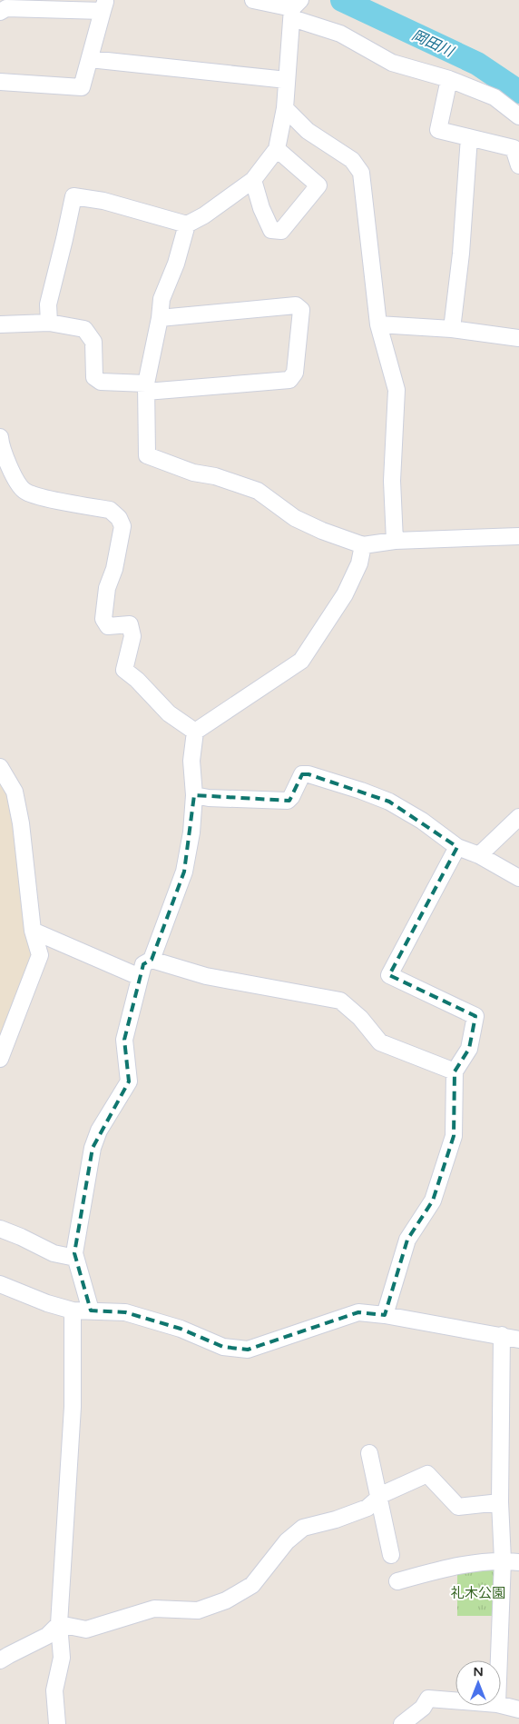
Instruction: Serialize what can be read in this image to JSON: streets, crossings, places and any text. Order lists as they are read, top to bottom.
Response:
{
  "water": ["岡田川"],
  "parks": ["礼木公園"],
  "north": "top"
}
